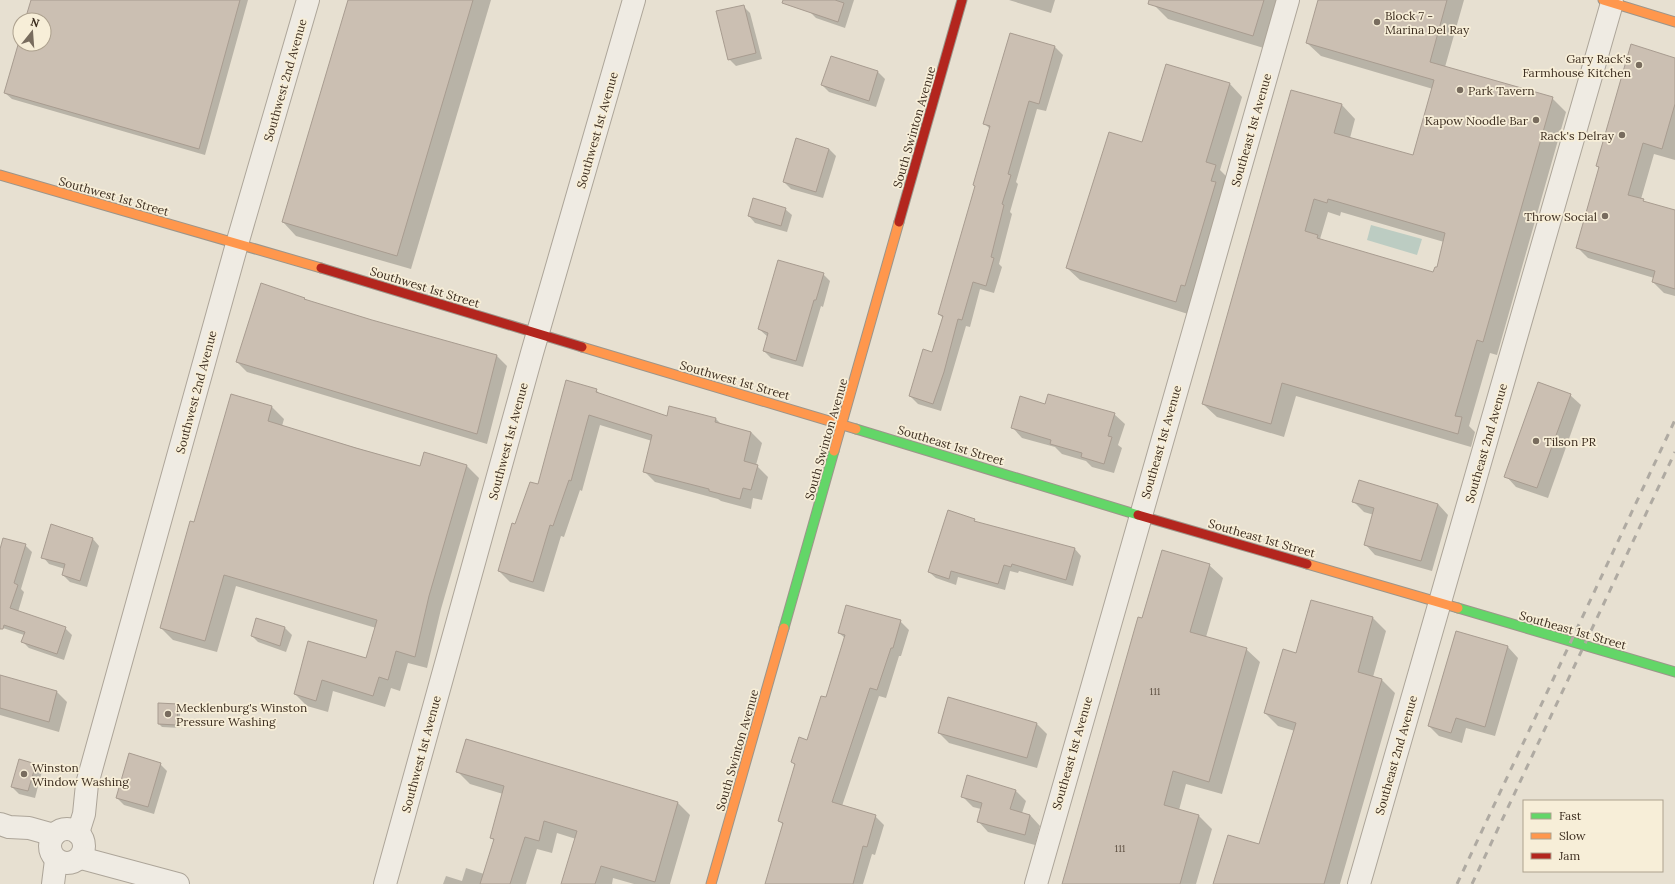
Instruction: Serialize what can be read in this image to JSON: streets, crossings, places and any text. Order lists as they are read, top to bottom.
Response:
{
  "streets": {
    "street": [
      "Southwest 2nd Avenue",
      "South Swinton Avenue",
      "Southwest 1st Avenue",
      "Southeast 1st Avenue",
      "Southwest 1st Street",
      "Southeast 2nd Avenue",
      "Southeast 1st Street"
    ]
  },
  "crossings": [
    ["Southwest 2nd Avenue", "Southwest 1st Street"],
    ["South Swinton Avenue", "Southwest 1st Street"],
    ["South Swinton Avenue", "Southeast 1st Street"],
    ["Southwest 1st Avenue", "Southwest 1st Street"],
    ["Southeast 1st Avenue", "Southeast 1st Street"],
    ["Southwest 1st Street", "Southeast 1st Street"],
    ["Southeast 2nd Avenue", "Southeast 1st Street"]
  ],
  "places": [
    "Block 7 - Marina Del Ray",
    "Gary Rack's Farmhouse Kitchen",
    "Park Tavern",
    "Kapow Noodle Bar",
    "Rack's Delray",
    "Throw Social",
    "Tilson PR",
    "Mecklenburg's Winston Pressure Washing",
    "Winston Window Washing"
  ],
  "house_numbers": ["111", "111"],
  "legend": ["Fast", "Slow", "Jam"],
  "north": "top"
}
